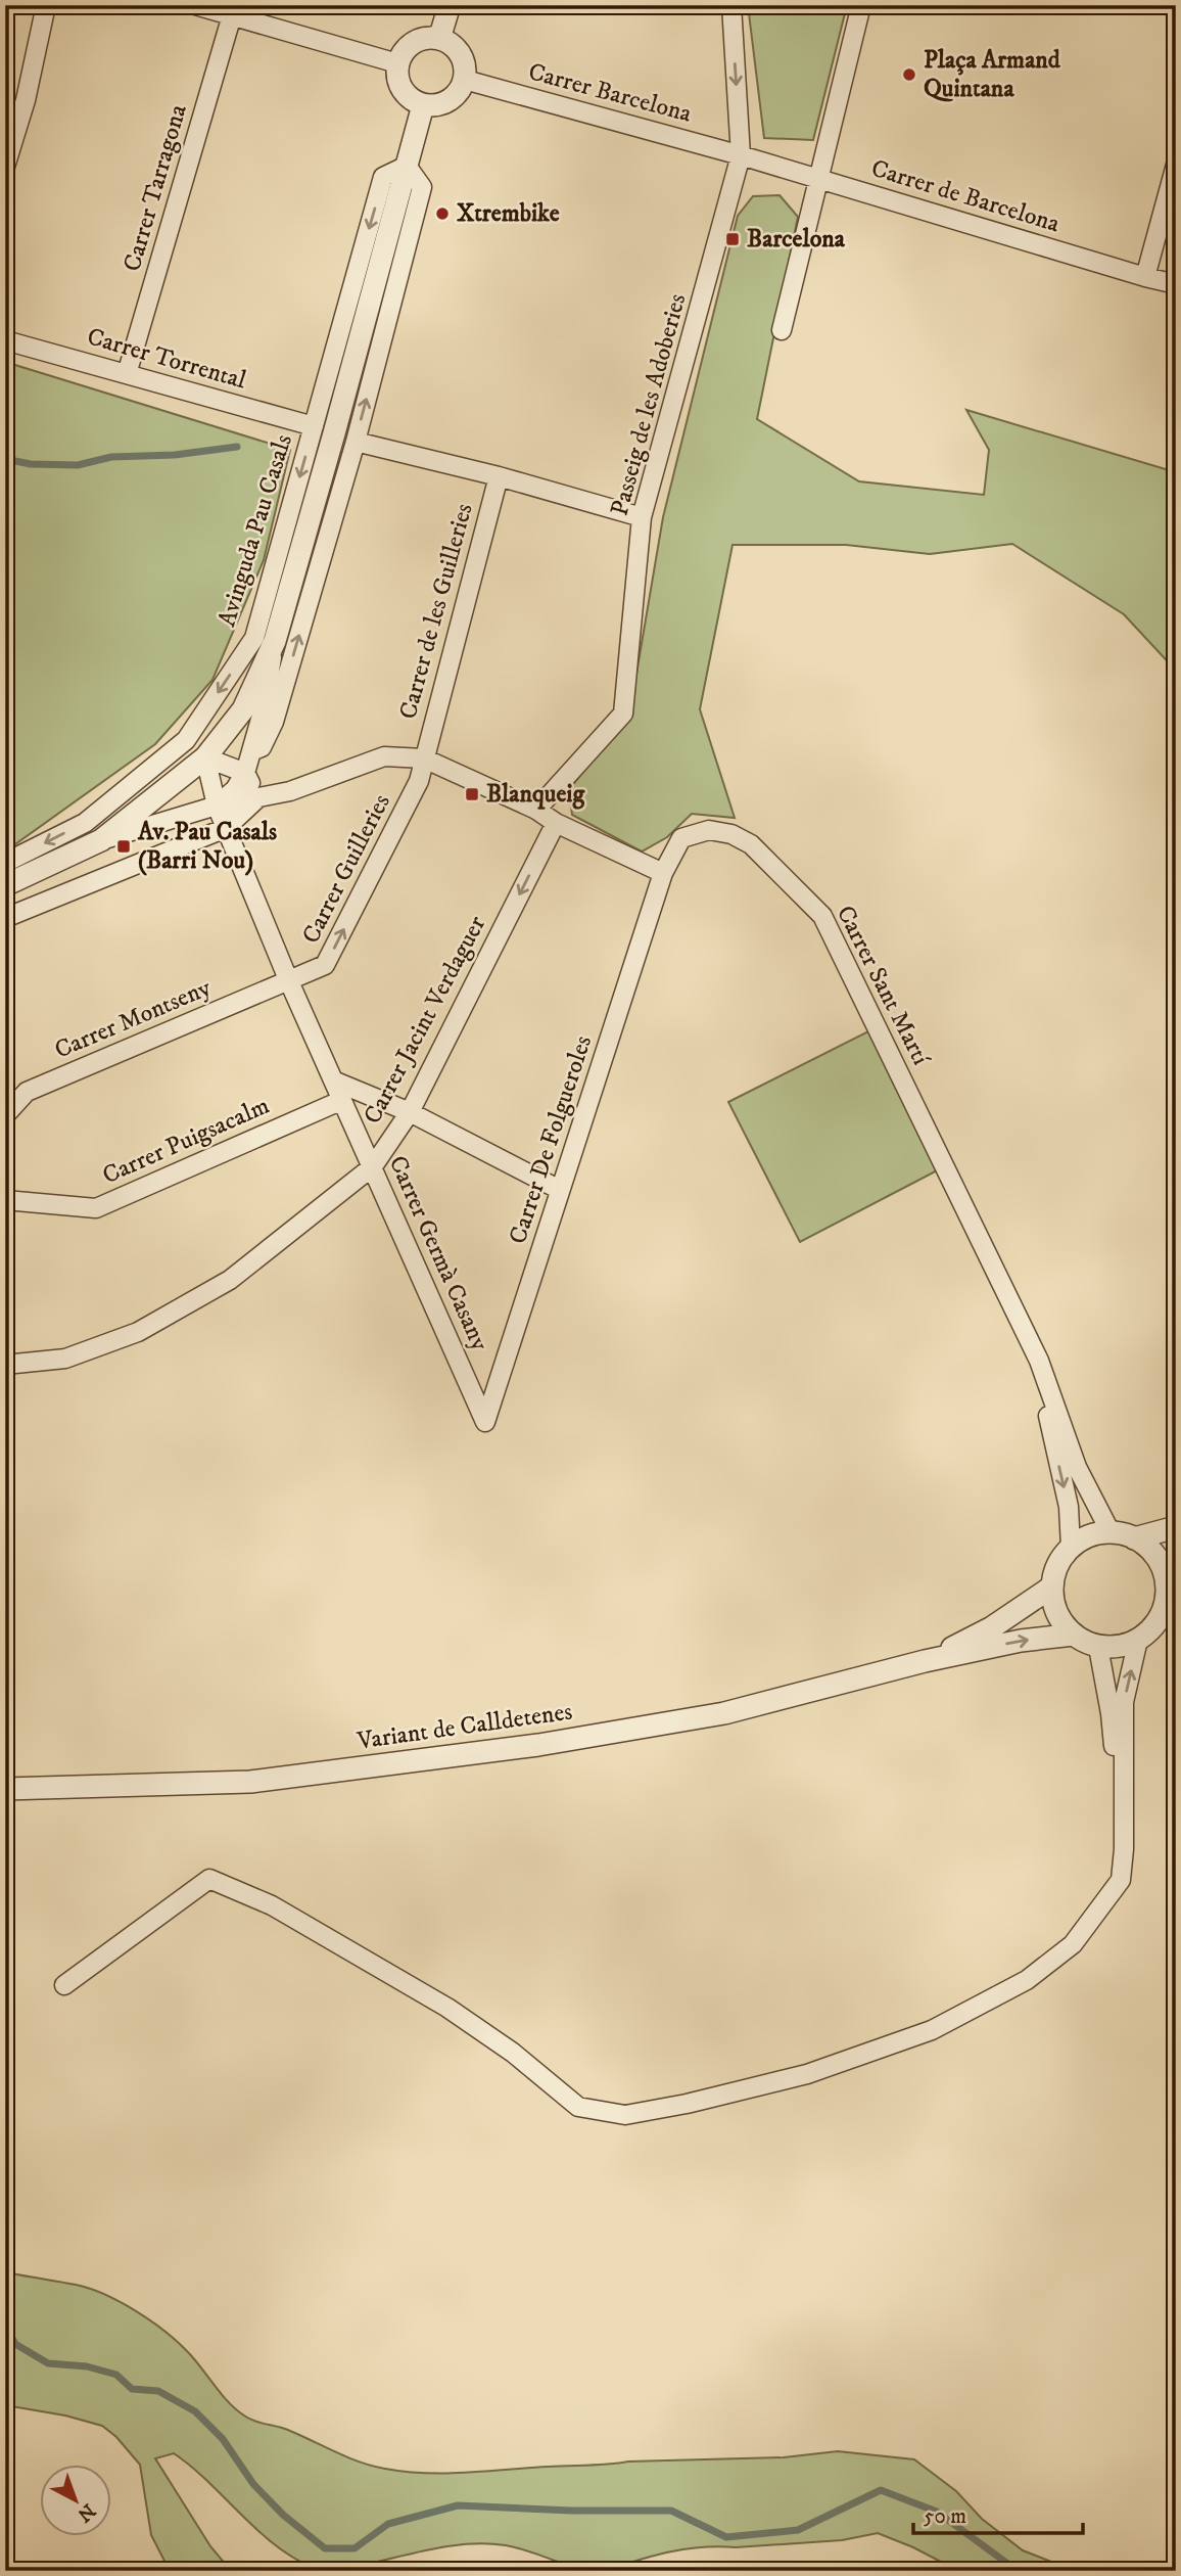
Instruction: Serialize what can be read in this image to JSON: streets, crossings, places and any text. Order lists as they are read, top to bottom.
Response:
{
  "streets": {
    "street": [
      "Carrer Barcelona",
      "Carrer Tarragona",
      "Carrer de Barcelona",
      "Carrer Torrental",
      "Passeig de les Adoberies",
      "Avinguda Pau Casals",
      "Carrer de les Guilleries",
      "Carrer Guilleries",
      "Carrer Sant Martí",
      "Carrer Montseny",
      "Carrer Jacint Verdaguer",
      "Carrer De Folgueroles",
      "Carrer Puigsacalm",
      "Carrer Germà Casany",
      "Variant de Calldetenes"
    ]
  },
  "crossings": [
    ["Carrer Barcelona", "Carrer de Barcelona"],
    ["Carrer Barcelona", "Passeig de les Adoberies"],
    ["Carrer Barcelona", "Avinguda Pau Casals"],
    ["Carrer Tarragona", "Carrer Torrental"],
    ["Carrer de Barcelona", "Passeig de les Adoberies"],
    ["Carrer Torrental", "Avinguda Pau Casals"],
    ["Carrer de les Guilleries", "Carrer Guilleries"],
    ["Carrer Guilleries", "Carrer Montseny"],
    ["Carrer Guilleries", "Carrer Germà Casany"],
    ["Carrer Sant Martí", "Carrer De Folgueroles"],
    ["Carrer Sant Martí", "Variant de Calldetenes"],
    ["Carrer Montseny", "Carrer Germà Casany"],
    ["Carrer Jacint Verdaguer", "Carrer Germà Casany"],
    ["Carrer De Folgueroles", "Carrer Germà Casany"],
    ["Carrer Puigsacalm", "Carrer Germà Casany"]
  ],
  "one_way": ["Carrer Guilleries", "Carrer Jacint Verdaguer"],
  "places": {
    "other": ["Plaça Armand Quintana", "Xtrembike"],
    "transit": ["Barcelona", "Blanqueig", "Av. Pau Casals (Barri Nou)"]
  },
  "scale_bar": "50 m",
  "north": "bottom right"
}
